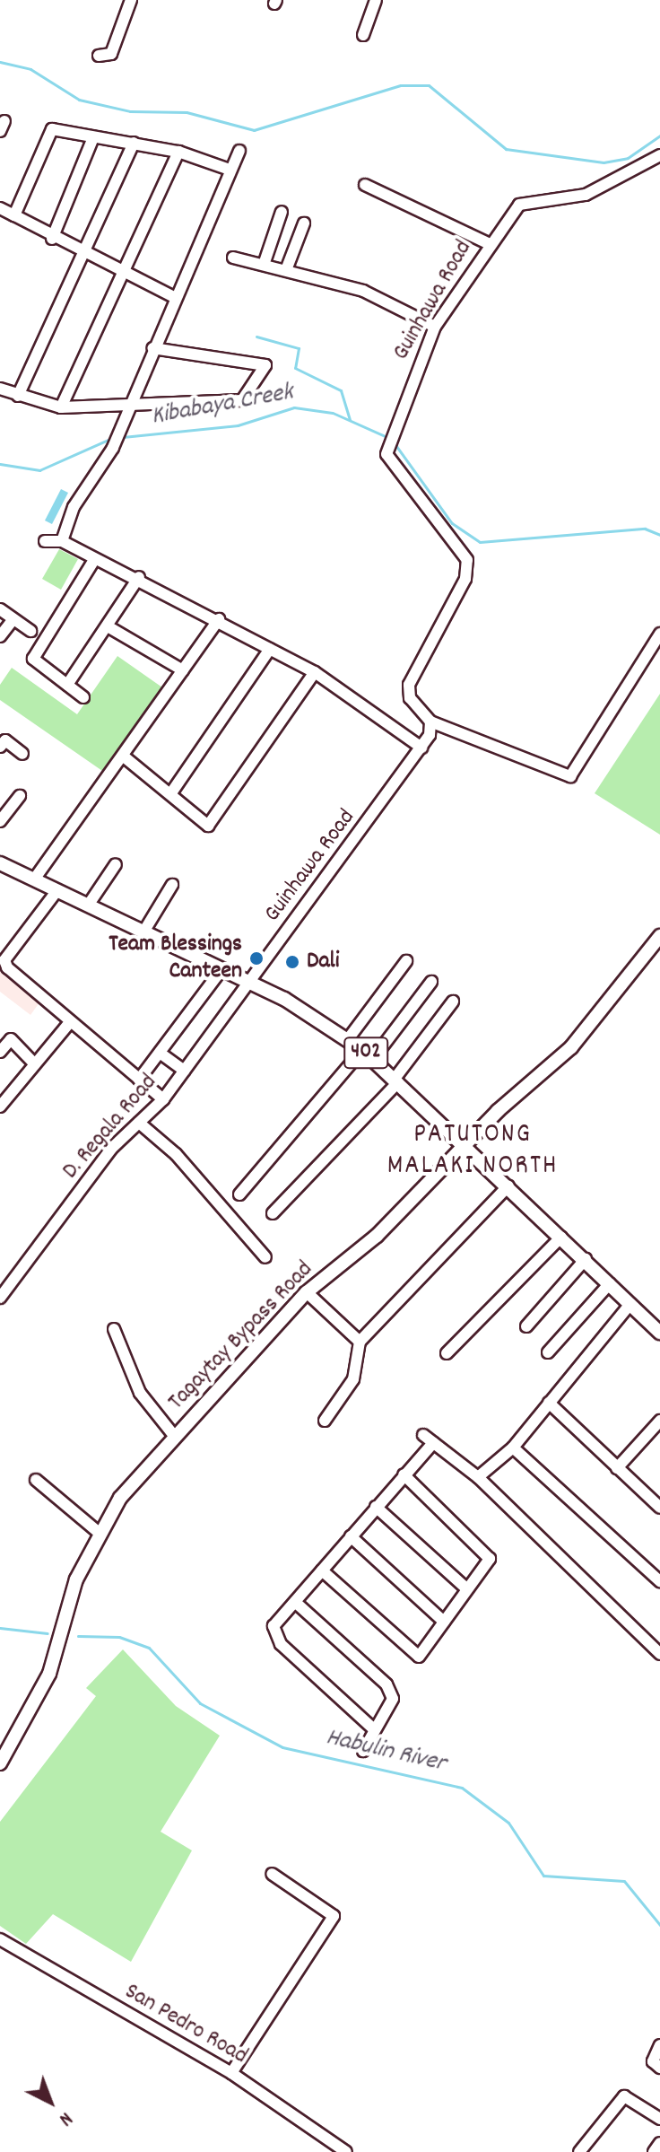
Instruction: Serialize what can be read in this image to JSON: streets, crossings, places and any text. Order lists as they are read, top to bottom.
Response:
{
  "streets": {
    "main road": ["402", "Tagaytay Bypass Road"],
    "street": ["Guinhawa Road", "D. Regala Road", "San Pedro Road"]
  },
  "crossings": [
    ["Guinhawa Road", "402"],
    ["Guinhawa Road", "D. Regala Road"],
    ["402", "D. Regala Road"],
    ["402", "Tagaytay Bypass Road"]
  ],
  "districts": ["PATUTONG MALAKI NORTH"],
  "water": ["Kibabaya Creek", "Habulin River"],
  "places": ["Team Blessings Canteen", "Dali"],
  "north": "bottom right"
}
